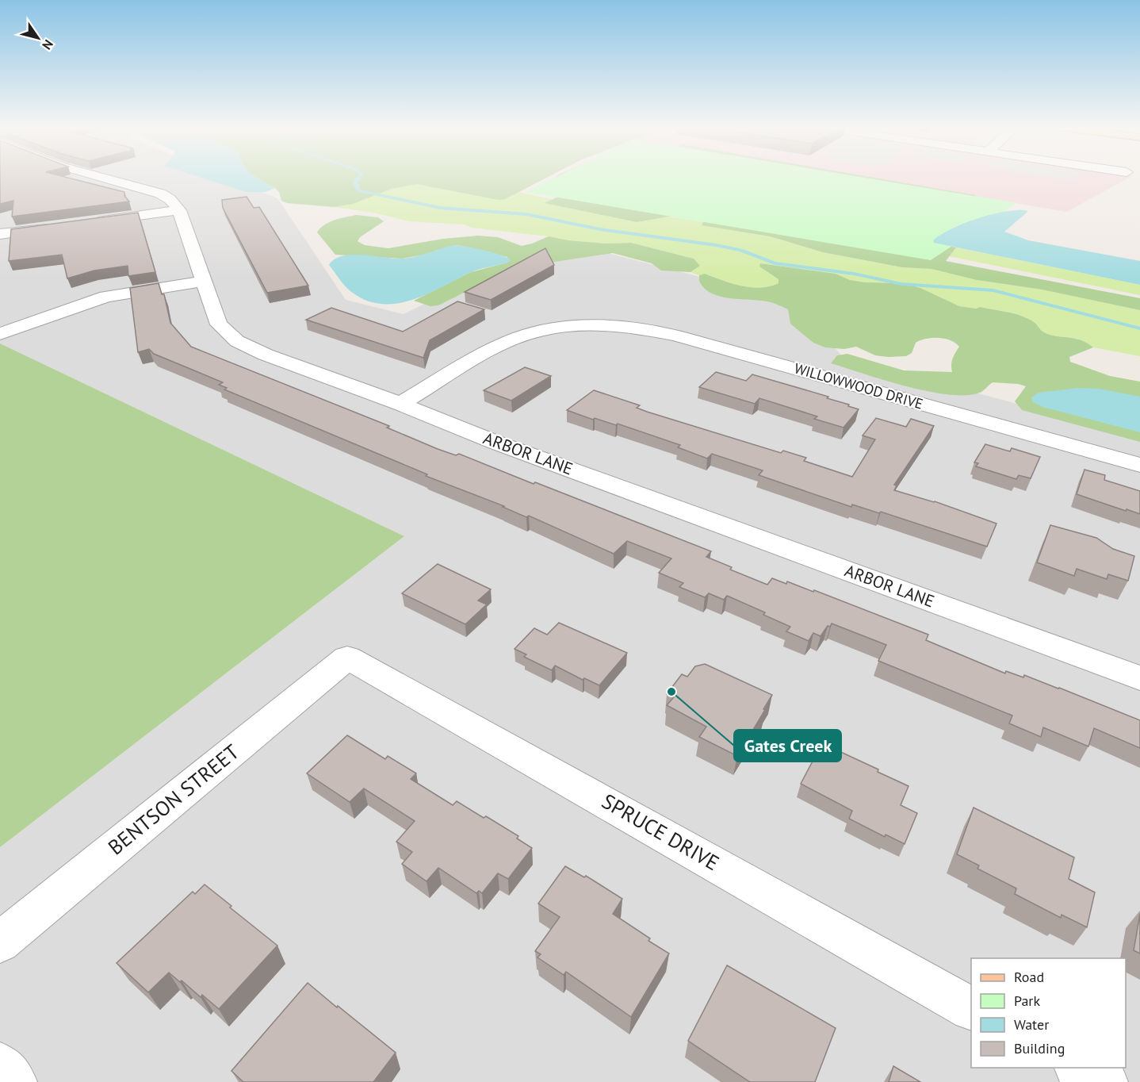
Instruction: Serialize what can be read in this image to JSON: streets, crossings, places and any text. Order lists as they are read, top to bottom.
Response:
{
  "streets": {
    "street": [
      "WILLOWWOOD DRIVE",
      "ARBOR LANE",
      "BENTSON STREET",
      "SPRUCE DRIVE"
    ]
  },
  "crossings": [
    ["WILLOWWOOD DRIVE", "ARBOR LANE"],
    ["BENTSON STREET", "SPRUCE DRIVE"]
  ],
  "places": ["Gates Creek"],
  "legend": [
    "Road",
    "Park",
    "Water",
    "Building"
  ],
  "north": "bottom right"
}
